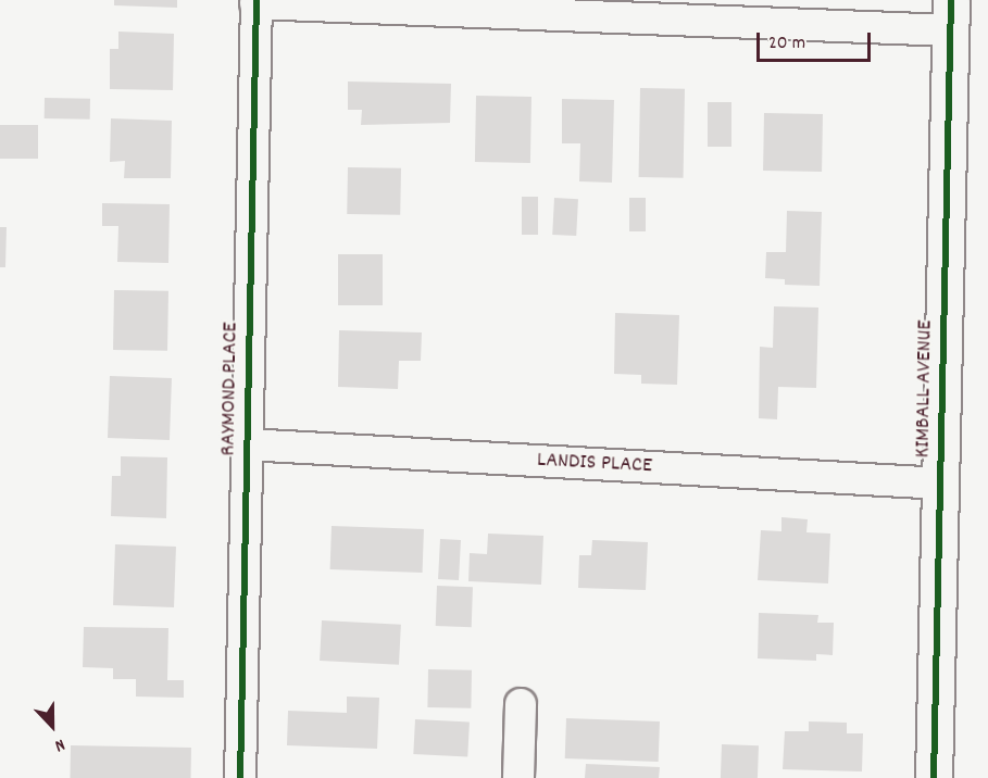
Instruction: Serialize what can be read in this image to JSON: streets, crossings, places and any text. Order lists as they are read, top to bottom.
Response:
{
  "streets": {
    "street": ["RAYMOND PLACE", "KIMBALL AVENUE", "LANDIS PLACE"]
  },
  "crossings": [
    ["RAYMOND PLACE", "LANDIS PLACE"],
    ["KIMBALL AVENUE", "LANDIS PLACE"]
  ],
  "scale_bar": "20 m",
  "north": "bottom"
}
